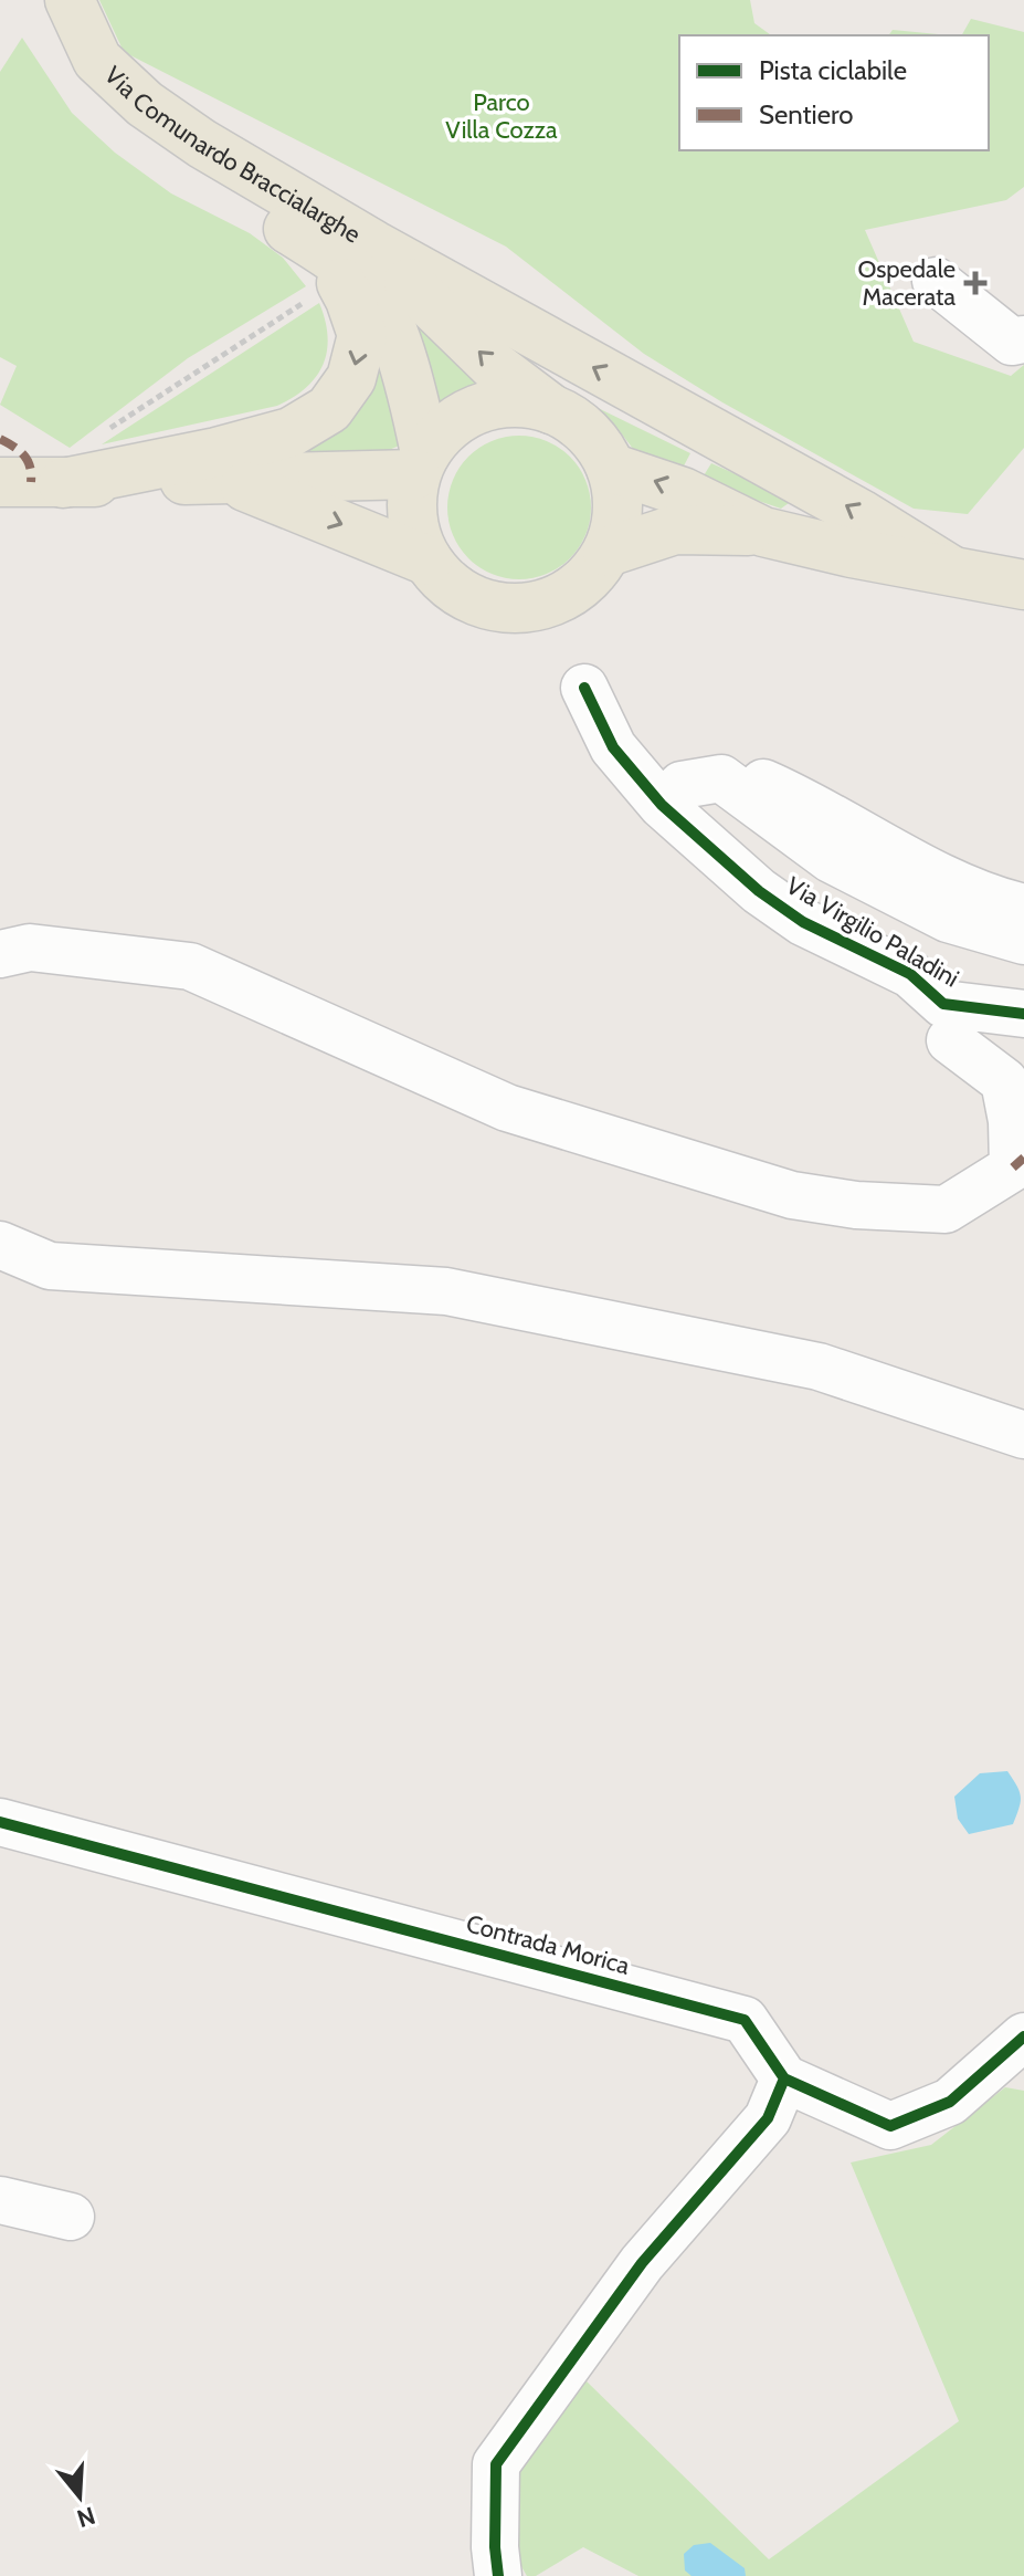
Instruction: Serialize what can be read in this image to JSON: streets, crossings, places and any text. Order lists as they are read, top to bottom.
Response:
{
  "streets": {
    "main road": ["Via Comunardo Braccialarghe"],
    "street": ["Via Virgilio Paladini", "Contrada Morica"]
  },
  "parks": ["Parco Villa Cozza"],
  "places": {
    "health": ["Ospedale Macerata"]
  },
  "legend": ["Pista ciclabile", "Sentiero"],
  "north": "bottom"
}
